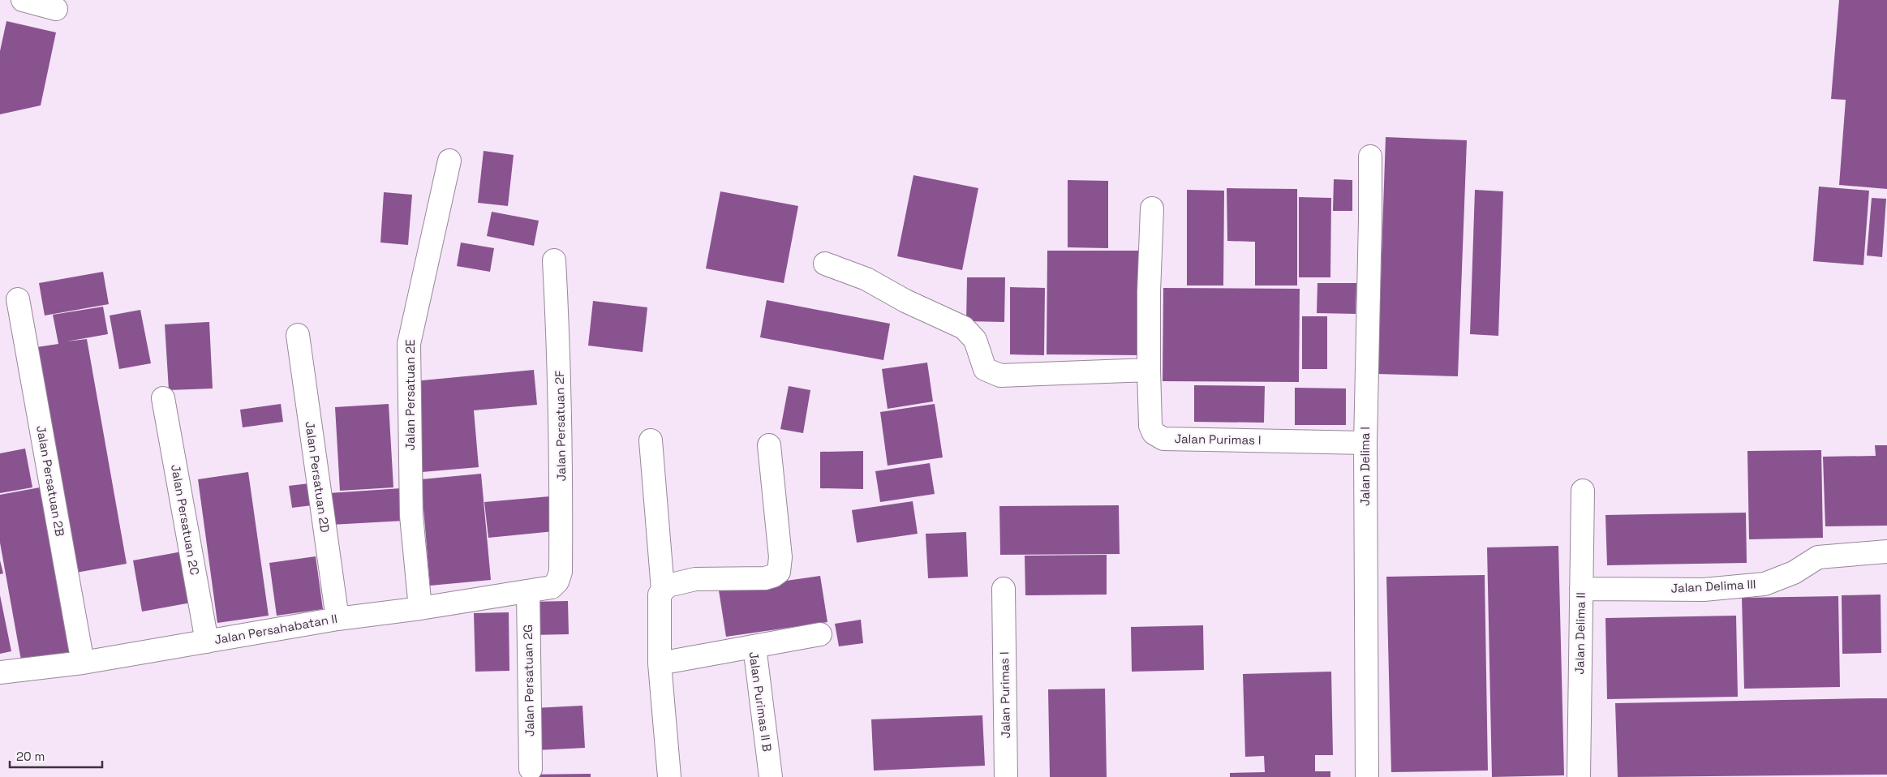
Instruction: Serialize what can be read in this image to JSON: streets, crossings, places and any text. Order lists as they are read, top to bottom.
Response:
{
  "streets": {
    "street": [
      "Jalan Persatuan 2E",
      "Jalan Persatuan 2F",
      "Jalan Purimas I",
      "Jalan Delima I",
      "Jalan Persatuan 2D",
      "Jalan Persatuan 2B",
      "Jalan Persatuan 2C",
      "Jalan Delima III",
      "Jalan Persahabatan II",
      "Jalan Delima II",
      "Jalan Persatuan 2G",
      "Jalan Purimas II B"
    ]
  },
  "crossings": [
    ["Jalan Persatuan 2E", "Jalan Persahabatan II"],
    ["Jalan Persatuan 2F", "Jalan Persahabatan II"],
    ["Jalan Purimas I", "Jalan Delima I"],
    ["Jalan Persatuan 2D", "Jalan Persahabatan II"],
    ["Jalan Persatuan 2B", "Jalan Persahabatan II"],
    ["Jalan Persatuan 2C", "Jalan Persahabatan II"],
    ["Jalan Delima III", "Jalan Delima II"],
    ["Jalan Persahabatan II", "Jalan Persatuan 2G"]
  ],
  "scale_bar": "20 m"
}
